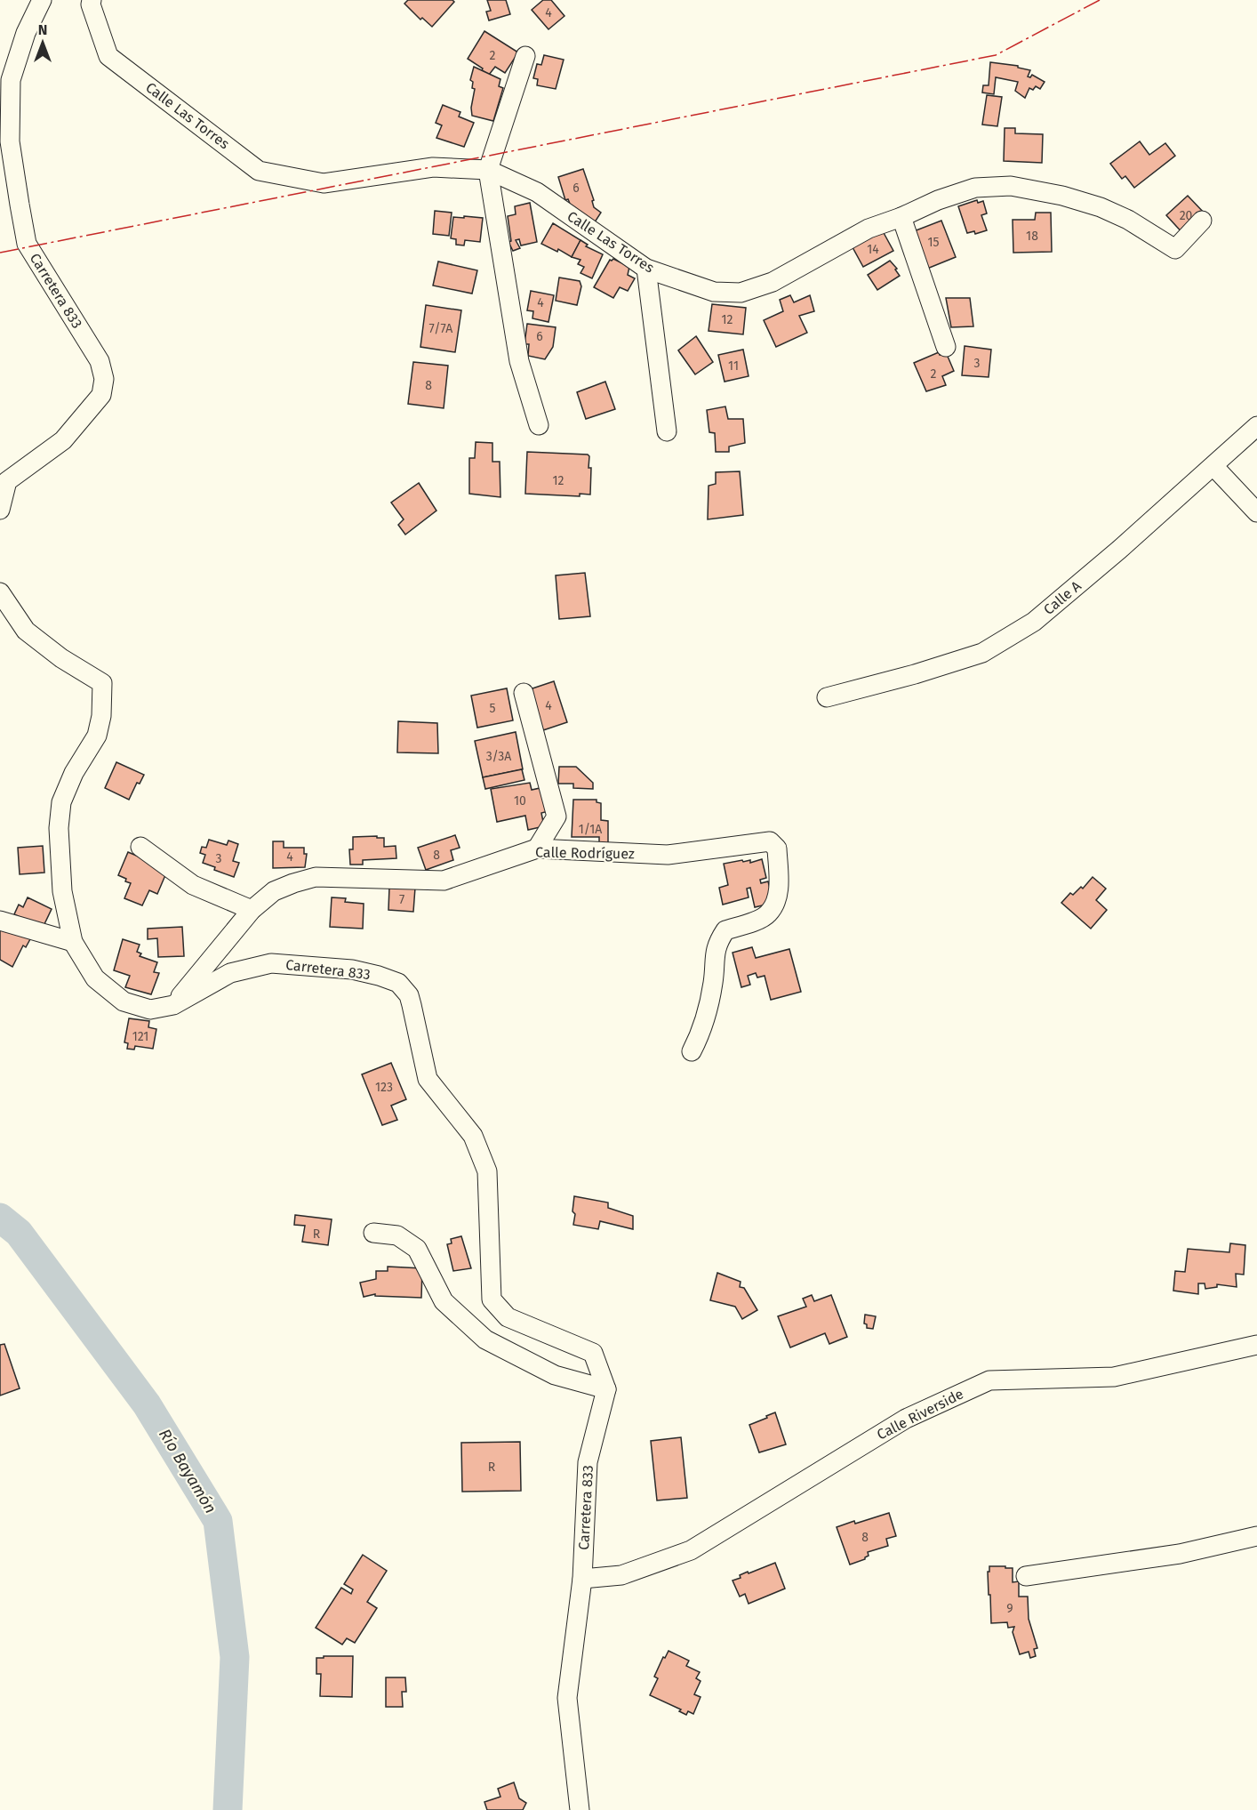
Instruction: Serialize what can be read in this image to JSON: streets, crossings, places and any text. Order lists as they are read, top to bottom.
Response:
{
  "streets": {
    "street": [
      "Calle Las Torres",
      "Carretera 833",
      "Calle A",
      "Calle Rodríguez",
      "Calle Riverside"
    ]
  },
  "crossings": [
    ["Carretera 833", "Calle Rodríguez"],
    ["Carretera 833", "Calle Riverside"]
  ],
  "water": ["Río Bayamón"],
  "house_numbers": [
    "4",
    "2",
    "6",
    "20",
    "18",
    "15",
    "14",
    "4",
    "12",
    "7/7A",
    "6",
    "3",
    "11",
    "2",
    "8",
    "12",
    "4",
    "5",
    "3/3A",
    "10",
    "1/1A",
    "8",
    "4",
    "3",
    "7",
    "121",
    "123",
    "R",
    "R",
    "8",
    "9"
  ],
  "north": "top"
}
